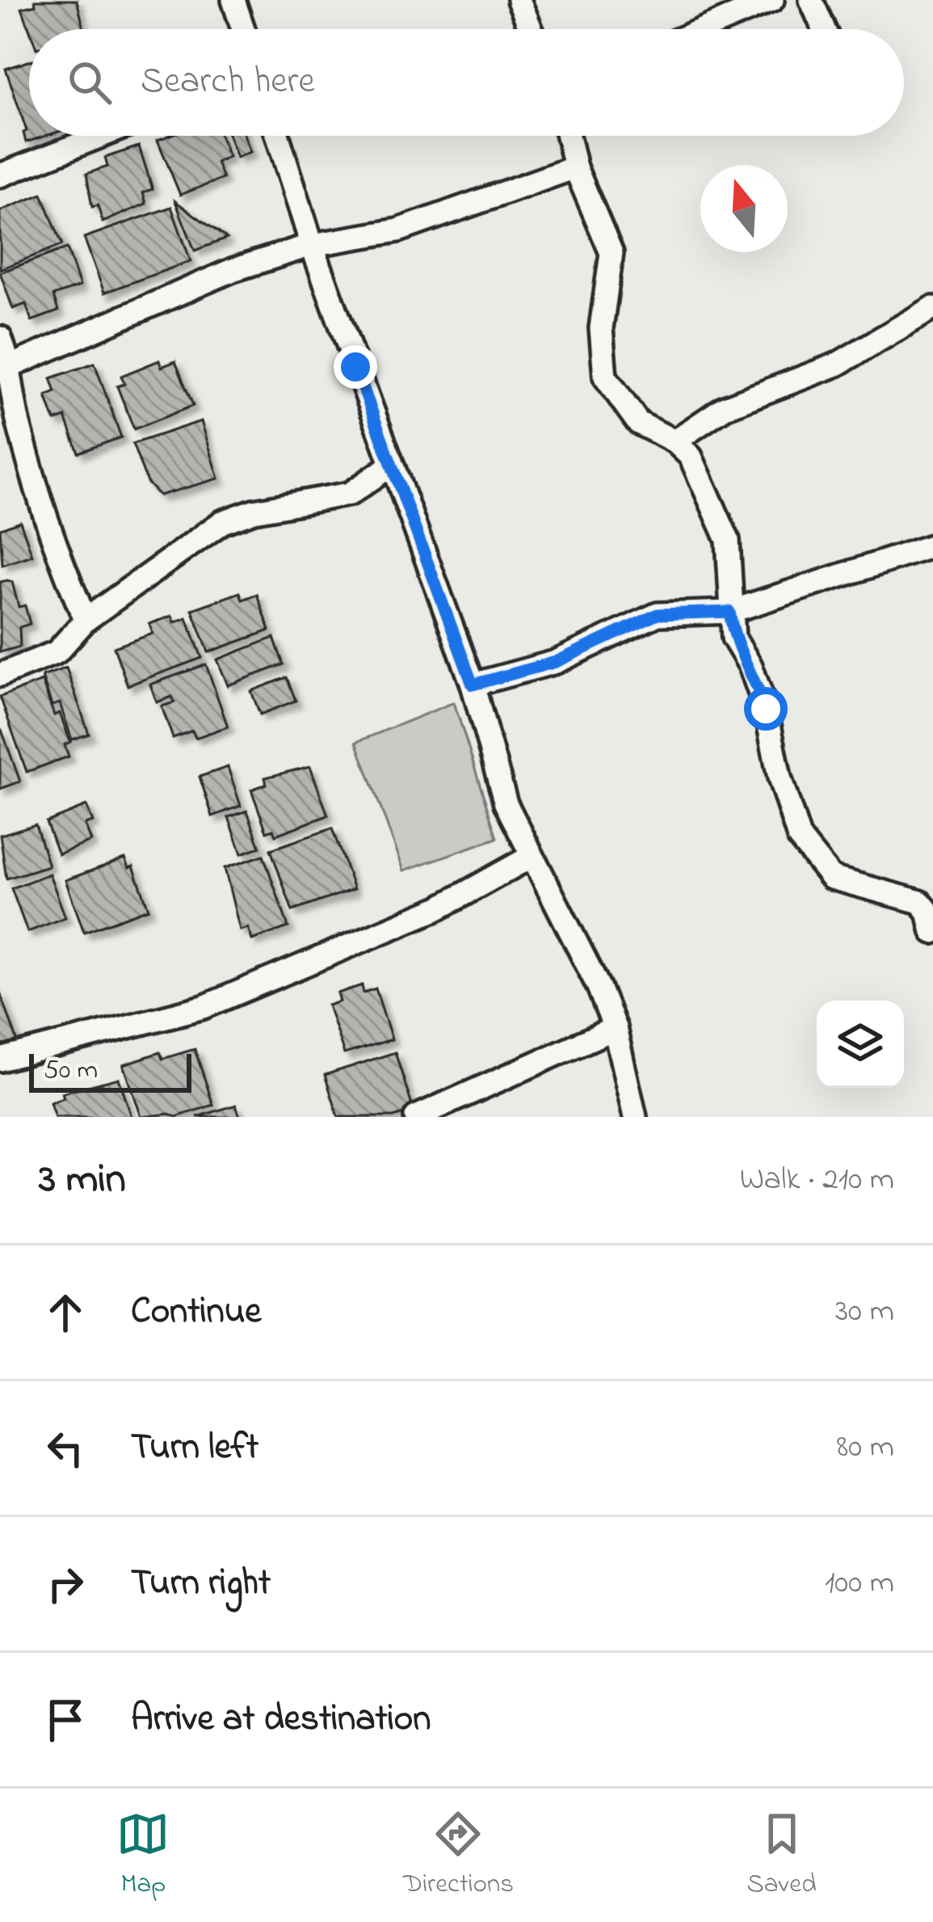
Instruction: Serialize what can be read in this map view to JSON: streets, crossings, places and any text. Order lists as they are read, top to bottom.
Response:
{
  "scale_bar": "50 m",
  "north": "top",
  "page": {
    "search": "Search here",
    "scale": "50 m",
    "heading": ["3 min", "Walk · 210 m"],
    "list": [
      ["Continue", "30 m"],
      ["Turn left", "80 m"],
      ["Turn right", "100 m"],
      "Arrive at destination"
    ],
    "nav": ["Map", "Directions", "Saved"]
  }
}
